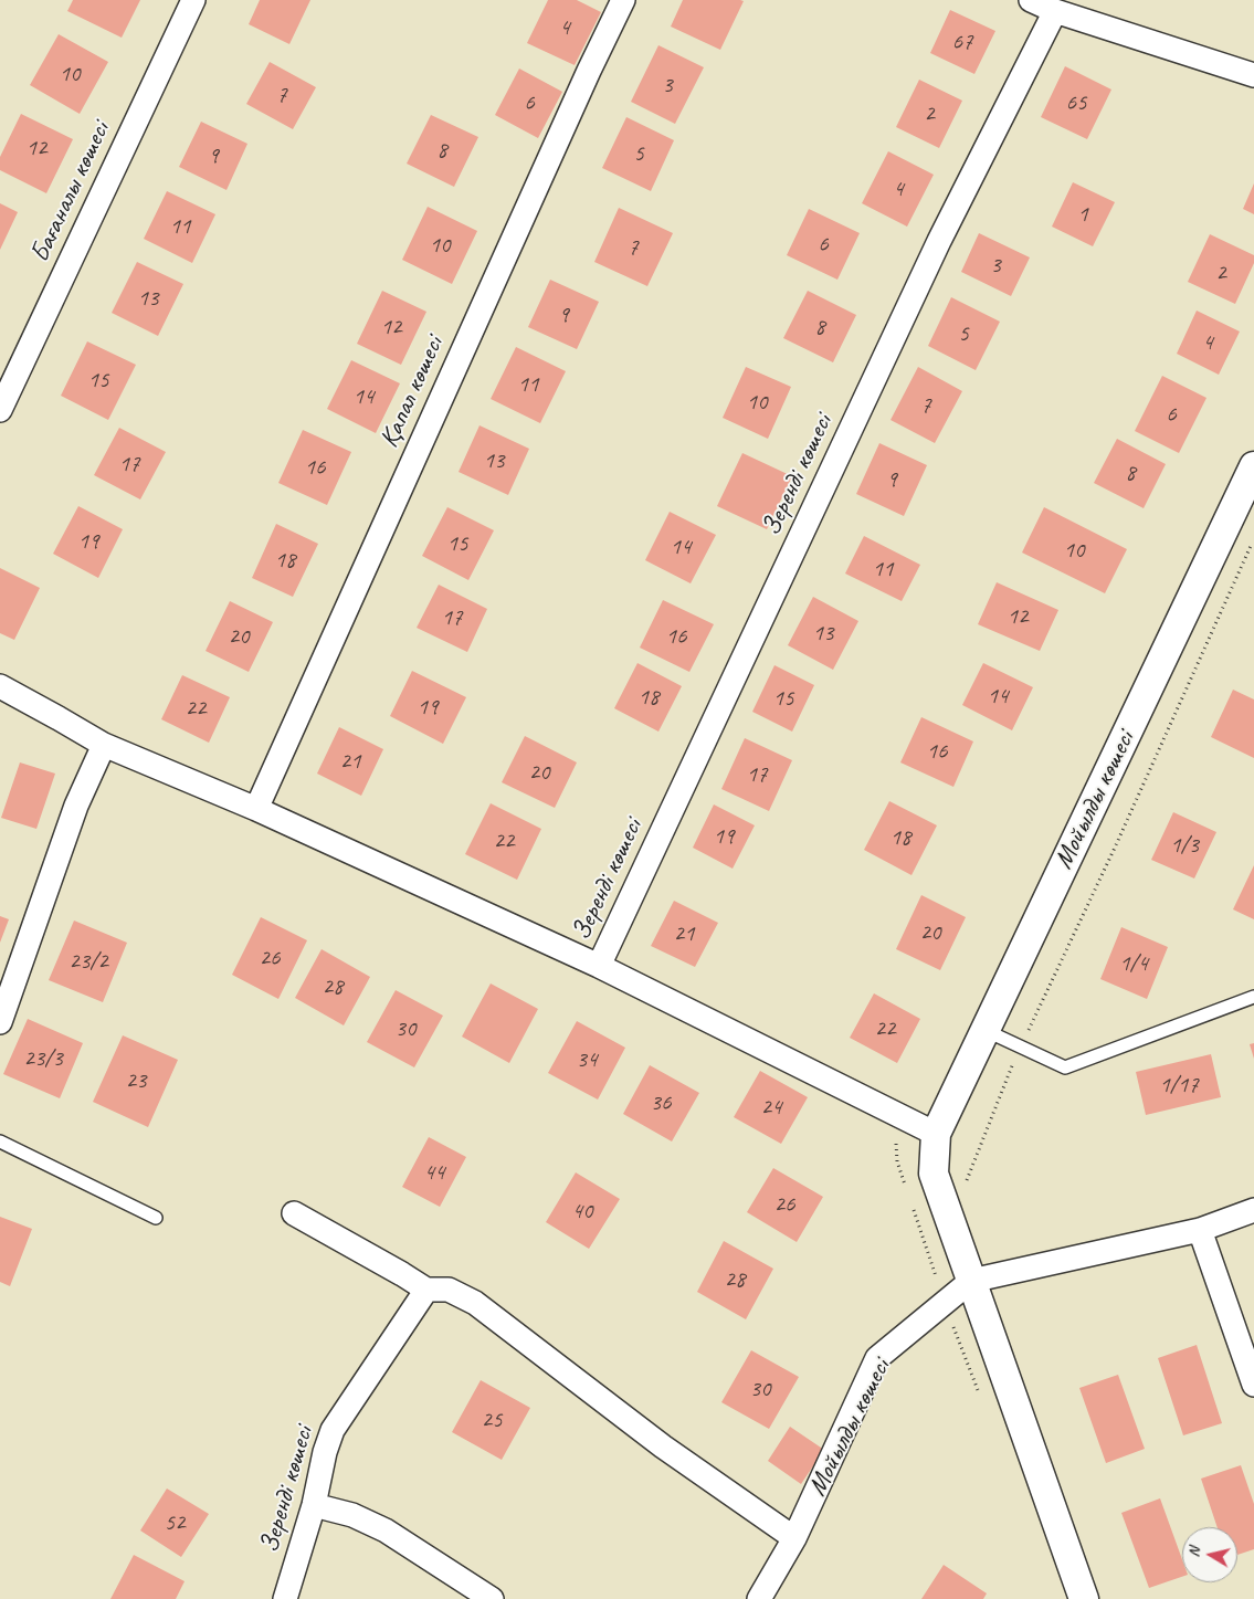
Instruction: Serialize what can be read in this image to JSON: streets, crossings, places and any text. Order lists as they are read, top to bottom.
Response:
{
  "streets": {
    "street": [
      "Бағаналы көшесі",
      "Қапал көшесі",
      "Зеренді көшесі",
      "Мойылды көшесі"
    ]
  },
  "house_numbers": [
    "4",
    "67",
    "10",
    "3",
    "7",
    "6",
    "65",
    "2",
    "12",
    "8",
    "5",
    "9",
    "4",
    "1",
    "11",
    "6",
    "10",
    "7",
    "3",
    "2",
    "13",
    "9",
    "12",
    "8",
    "5",
    "4",
    "15",
    "11",
    "14",
    "10",
    "7",
    "6",
    "13",
    "17",
    "16",
    "8",
    "9",
    "19",
    "15",
    "14",
    "10",
    "18",
    "11",
    "12",
    "17",
    "13",
    "20",
    "16",
    "14",
    "18",
    "15",
    "19",
    "22",
    "16",
    "21",
    "20",
    "17",
    "19",
    "18",
    "22",
    "1/3",
    "20",
    "21",
    "26",
    "23/2",
    "1/4",
    "28",
    "30",
    "22",
    "23/3",
    "34",
    "23",
    "1/17",
    "36",
    "24",
    "44",
    "26",
    "40",
    "28",
    "30",
    "25",
    "52"
  ],
  "north": "left"
}
